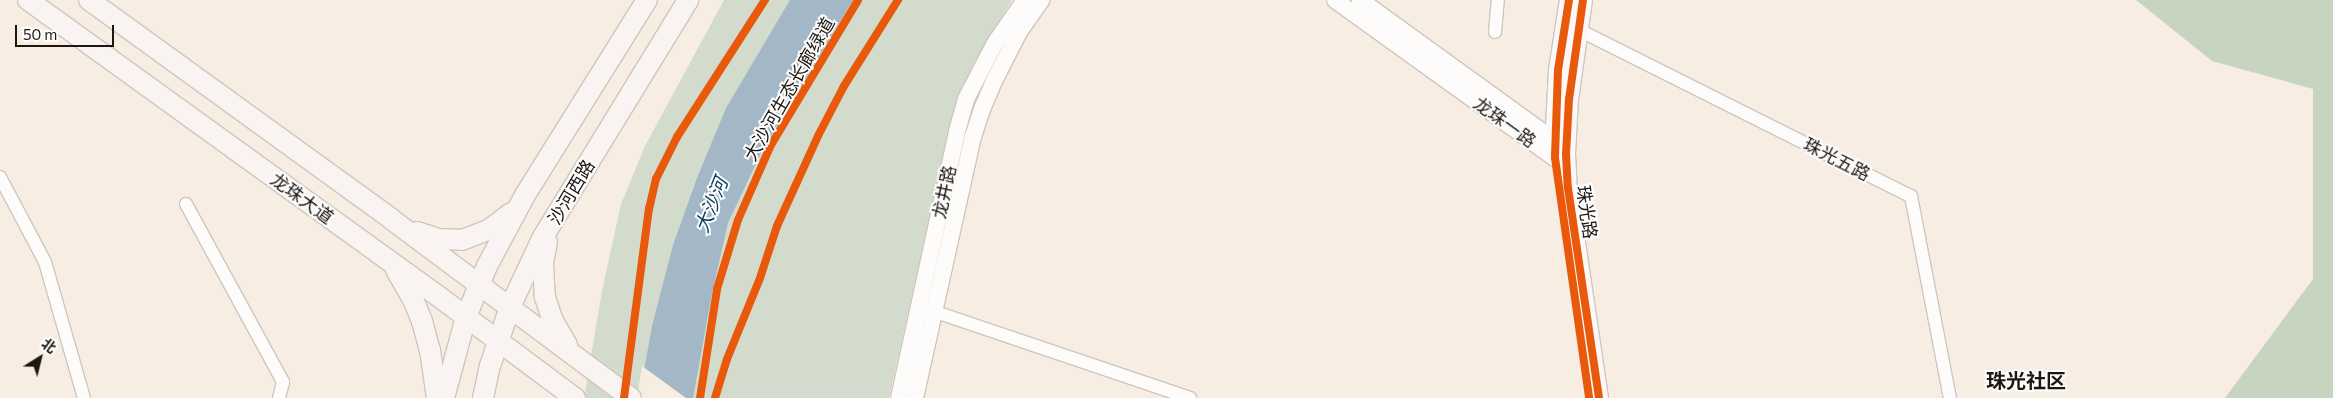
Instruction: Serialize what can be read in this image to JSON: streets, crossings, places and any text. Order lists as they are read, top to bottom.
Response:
{
  "streets": {
    "main road": ["沙河西路", "龙珠大道", "珠光路"],
    "street": ["龙珠一路", "珠光五路", "龙井路"],
    "cycle path": ["大沙河生态长廊绿道"]
  },
  "crossings": [
    ["龙珠一路", "珠光路"],
    ["珠光五路", "珠光路"],
    ["沙河西路", "龙珠大道"]
  ],
  "districts": ["珠光社区"],
  "water": ["大沙河"],
  "scale_bar": "50 m",
  "north": "top right"
}
